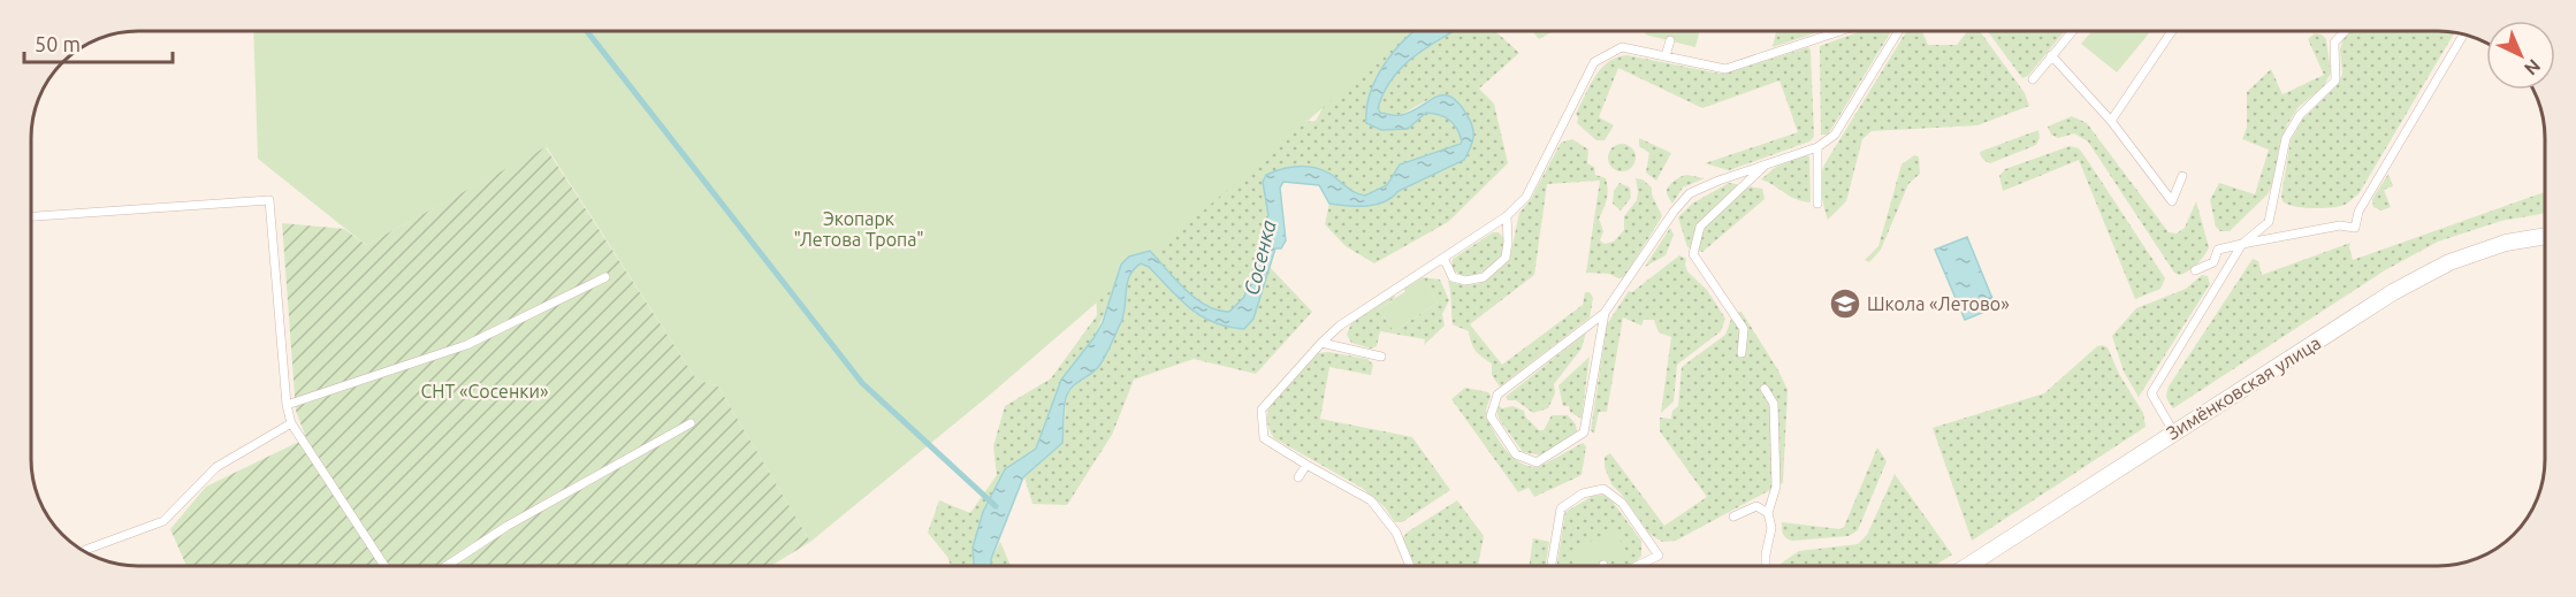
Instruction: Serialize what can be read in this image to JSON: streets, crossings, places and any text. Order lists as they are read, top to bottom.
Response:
{
  "streets": {
    "street": ["Зимёнковская улица"]
  },
  "water": ["Сосенка"],
  "parks": ["Экопарк \"Летова Тропа\"", "СНТ «Сосенки»"],
  "places": {
    "school or university": ["Школа «Летово»"]
  },
  "scale_bar": "50 m",
  "north": "bottom right"
}
